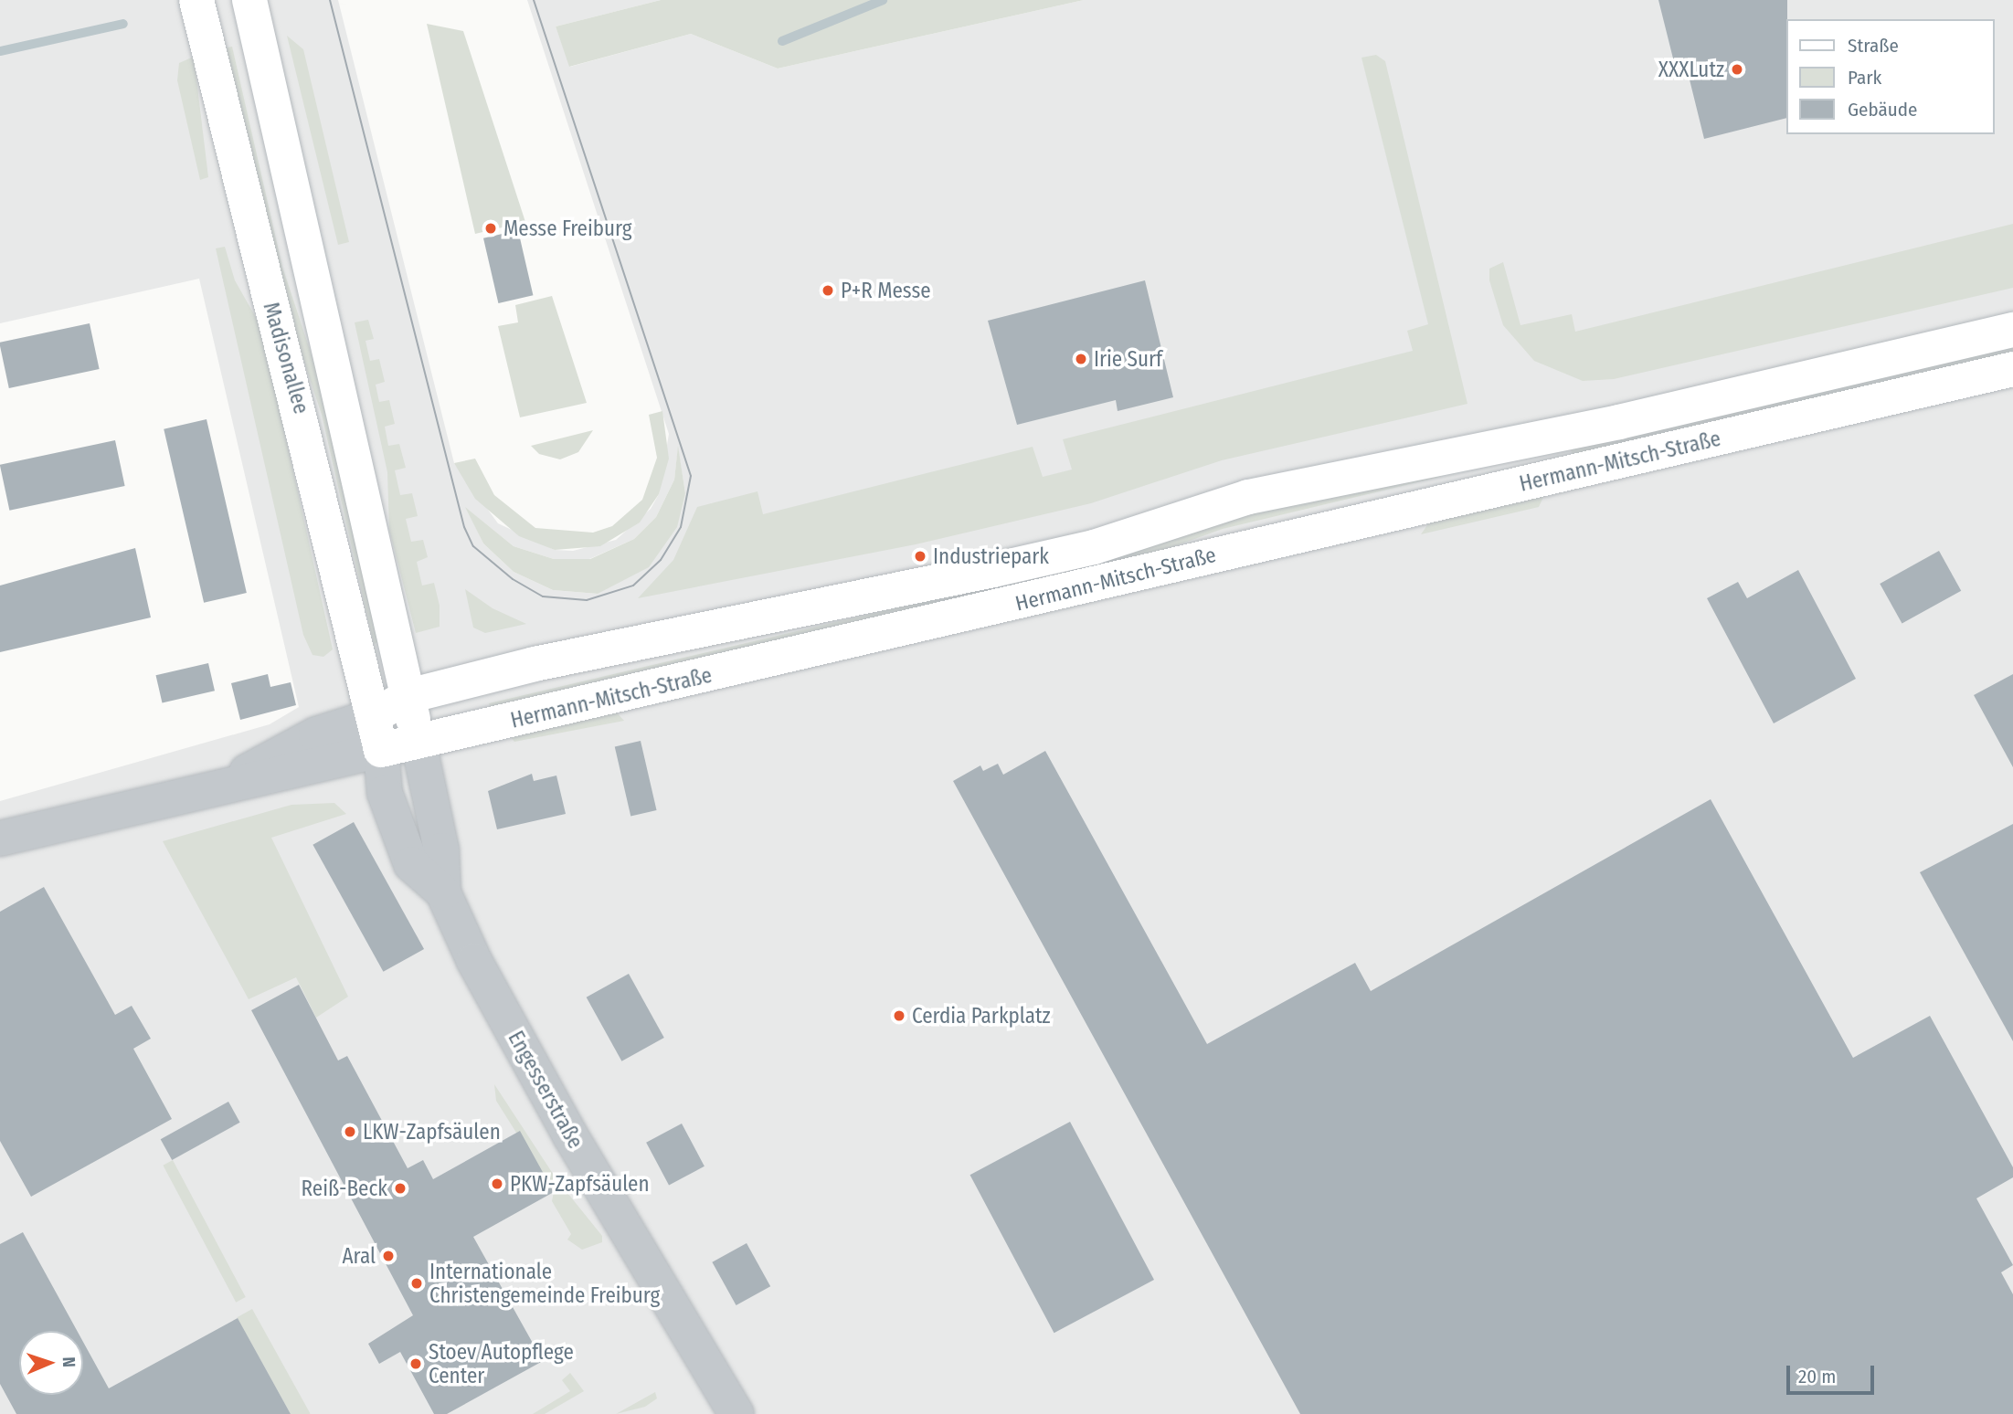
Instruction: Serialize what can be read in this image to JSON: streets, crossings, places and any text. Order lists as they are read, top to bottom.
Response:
{
  "streets": {
    "main road": ["Madisonallee", "Hermann-Mitsch-Straße", "Engesserstraße"]
  },
  "crossings": [
    ["Madisonallee", "Hermann-Mitsch-Straße"],
    ["Madisonallee", "Engesserstraße"],
    ["Hermann-Mitsch-Straße", "Engesserstraße"]
  ],
  "places": [
    "XXXLutz",
    "Messe Freiburg",
    "P+R Messe",
    "Irie Surf",
    "Industriepark",
    "Cerdia Parkplatz",
    "LKW-Zapfsäulen",
    "PKW-Zapfsäulen",
    "Reiß-Beck",
    "Aral",
    "Internationale Christengemeinde Freiburg",
    "Stoev Autopflege Center"
  ],
  "legend": ["Straße", "Park", "Gebäude"],
  "scale_bar": "20 m",
  "north": "right"
}
